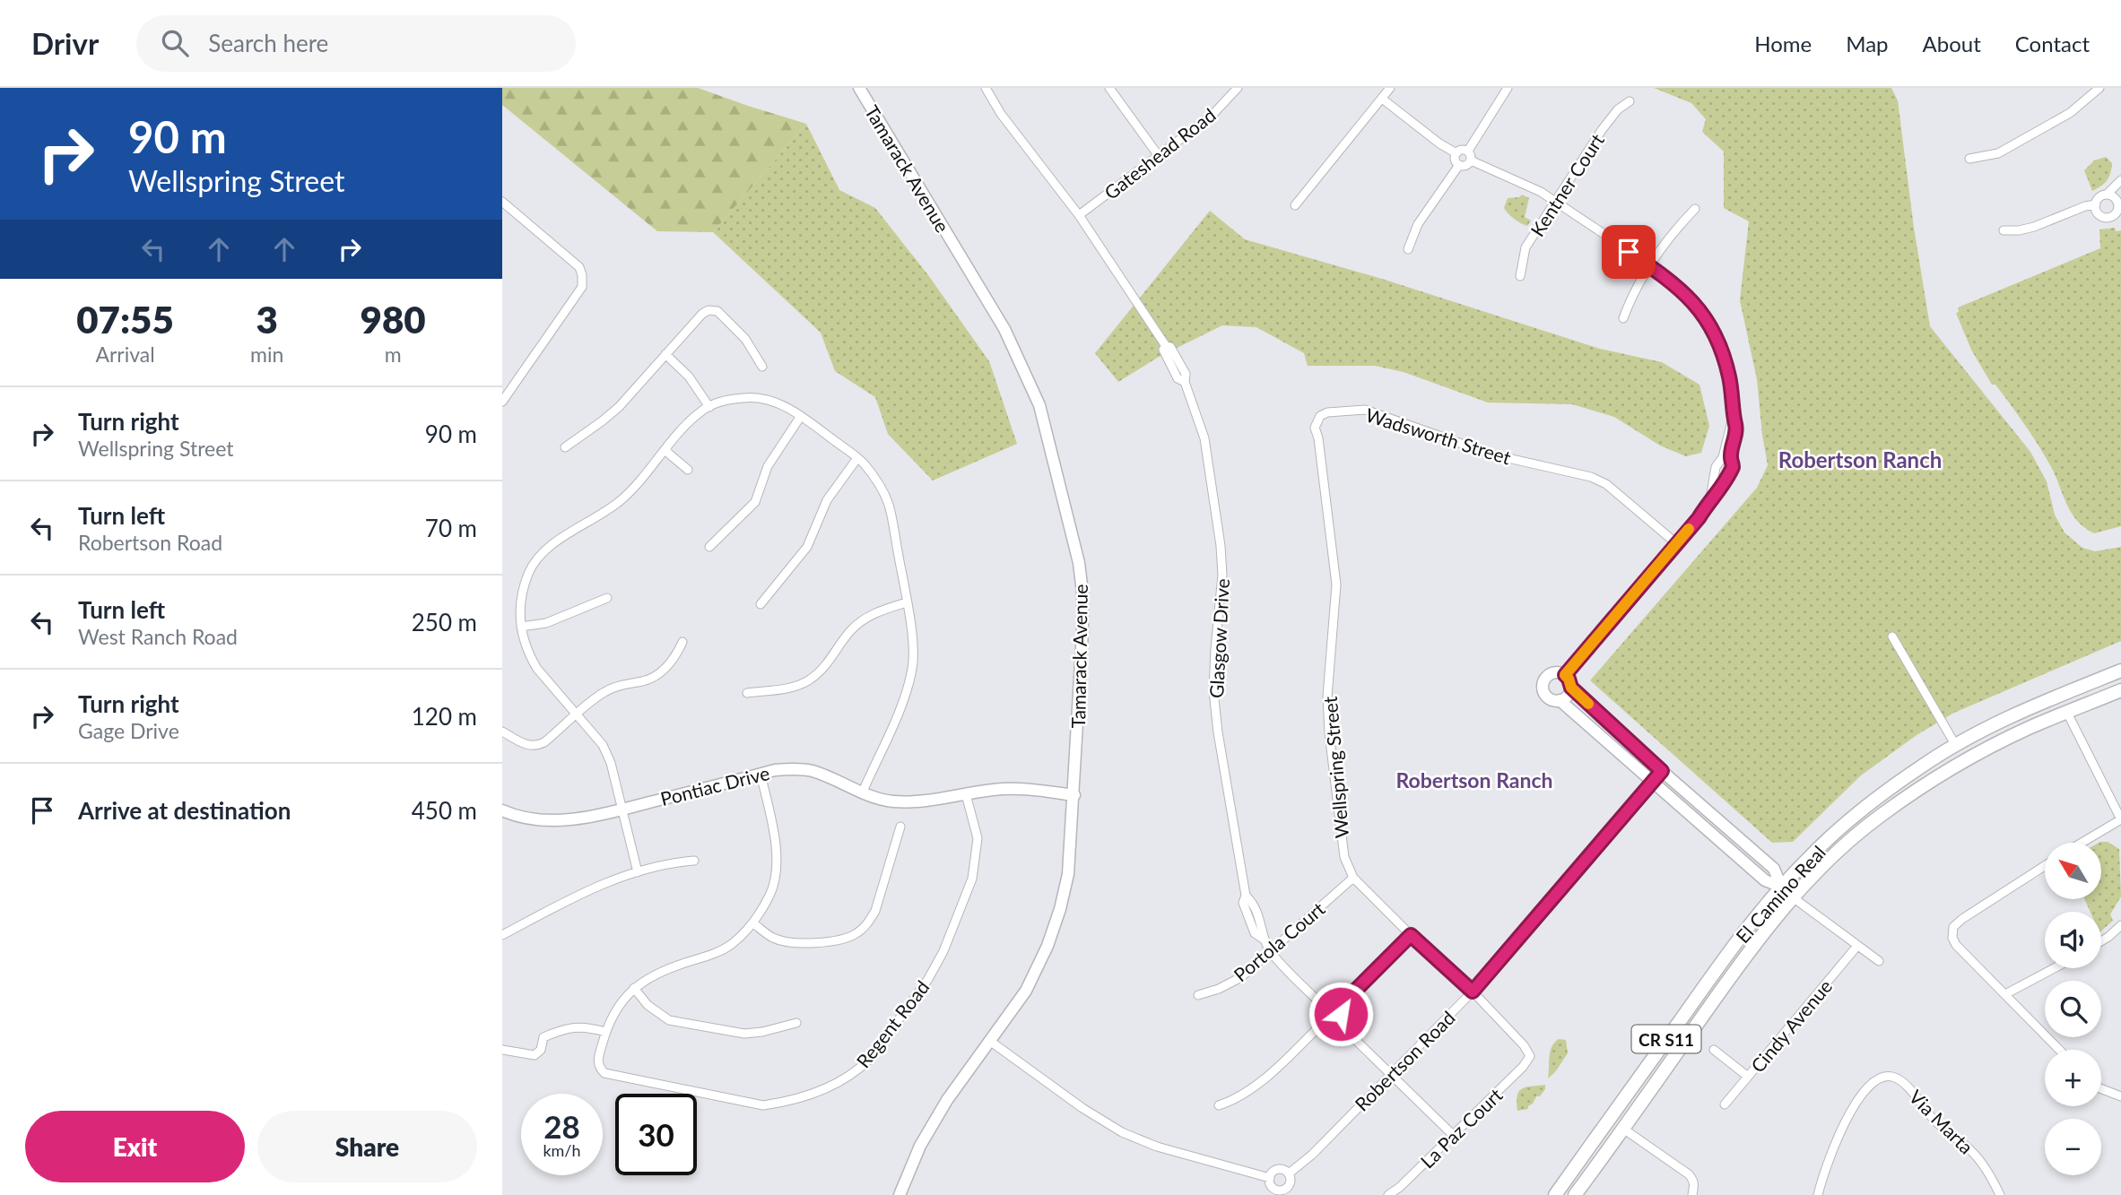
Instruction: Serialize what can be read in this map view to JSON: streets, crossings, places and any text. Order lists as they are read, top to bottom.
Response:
{
  "streets": {
    "main road": [
      "Tamarack Avenue",
      "Pontiac Drive",
      "El Camino Real",
      "CR S11"
    ],
    "street": [
      "Gateshead Road",
      "Kentner Court",
      "Wadsworth Street",
      "Glasgow Drive",
      "Wellspring Street",
      "Portola Court",
      "Regent Road",
      "Cindy Avenue",
      "Robertson Road",
      "Via Marta",
      "La Paz Court"
    ]
  },
  "crossings": [
    ["Gateshead Road", "Glasgow Drive"],
    ["Tamarack Avenue", "Pontiac Drive"],
    ["Wadsworth Street", "Wellspring Street"],
    ["Glasgow Drive", "Portola Court"],
    ["Wellspring Street", "Portola Court"],
    ["Wellspring Street", "Robertson Road"],
    ["Wellspring Street", "La Paz Court"],
    ["Pontiac Drive", "Regent Road"]
  ],
  "districts": ["Robertson Ranch", "Robertson Ranch"],
  "north": "top left",
  "page": {
    "header": "Drivr",
    "search": "Search here",
    "nav": [
      "Home",
      "Map",
      "About",
      "Contact"
    ],
    "turn": ["90 m", "Wellspring Street"],
    "eta": [
      "07:55",
      "Arrival",
      "3",
      "min",
      "980",
      "m"
    ],
    "list": [
      {
        "name": "Turn right",
        "note": "Wellspring Street",
        "value": "90 m"
      },
      {
        "name": "Turn left",
        "note": "Robertson Road",
        "value": "70 m"
      },
      {
        "name": "Turn left",
        "note": "West Ranch Road",
        "value": "250 m"
      },
      {
        "name": "Turn right",
        "note": "Gage Drive",
        "value": "120 m"
      },
      {
        "name": "Arrive at destination",
        "value": "450 m"
      }
    ],
    "map_buttons": ["+", "−"],
    "speed": "28 km/h",
    "limit": "30",
    "buttons": ["Exit", "Share"]
  }
}
